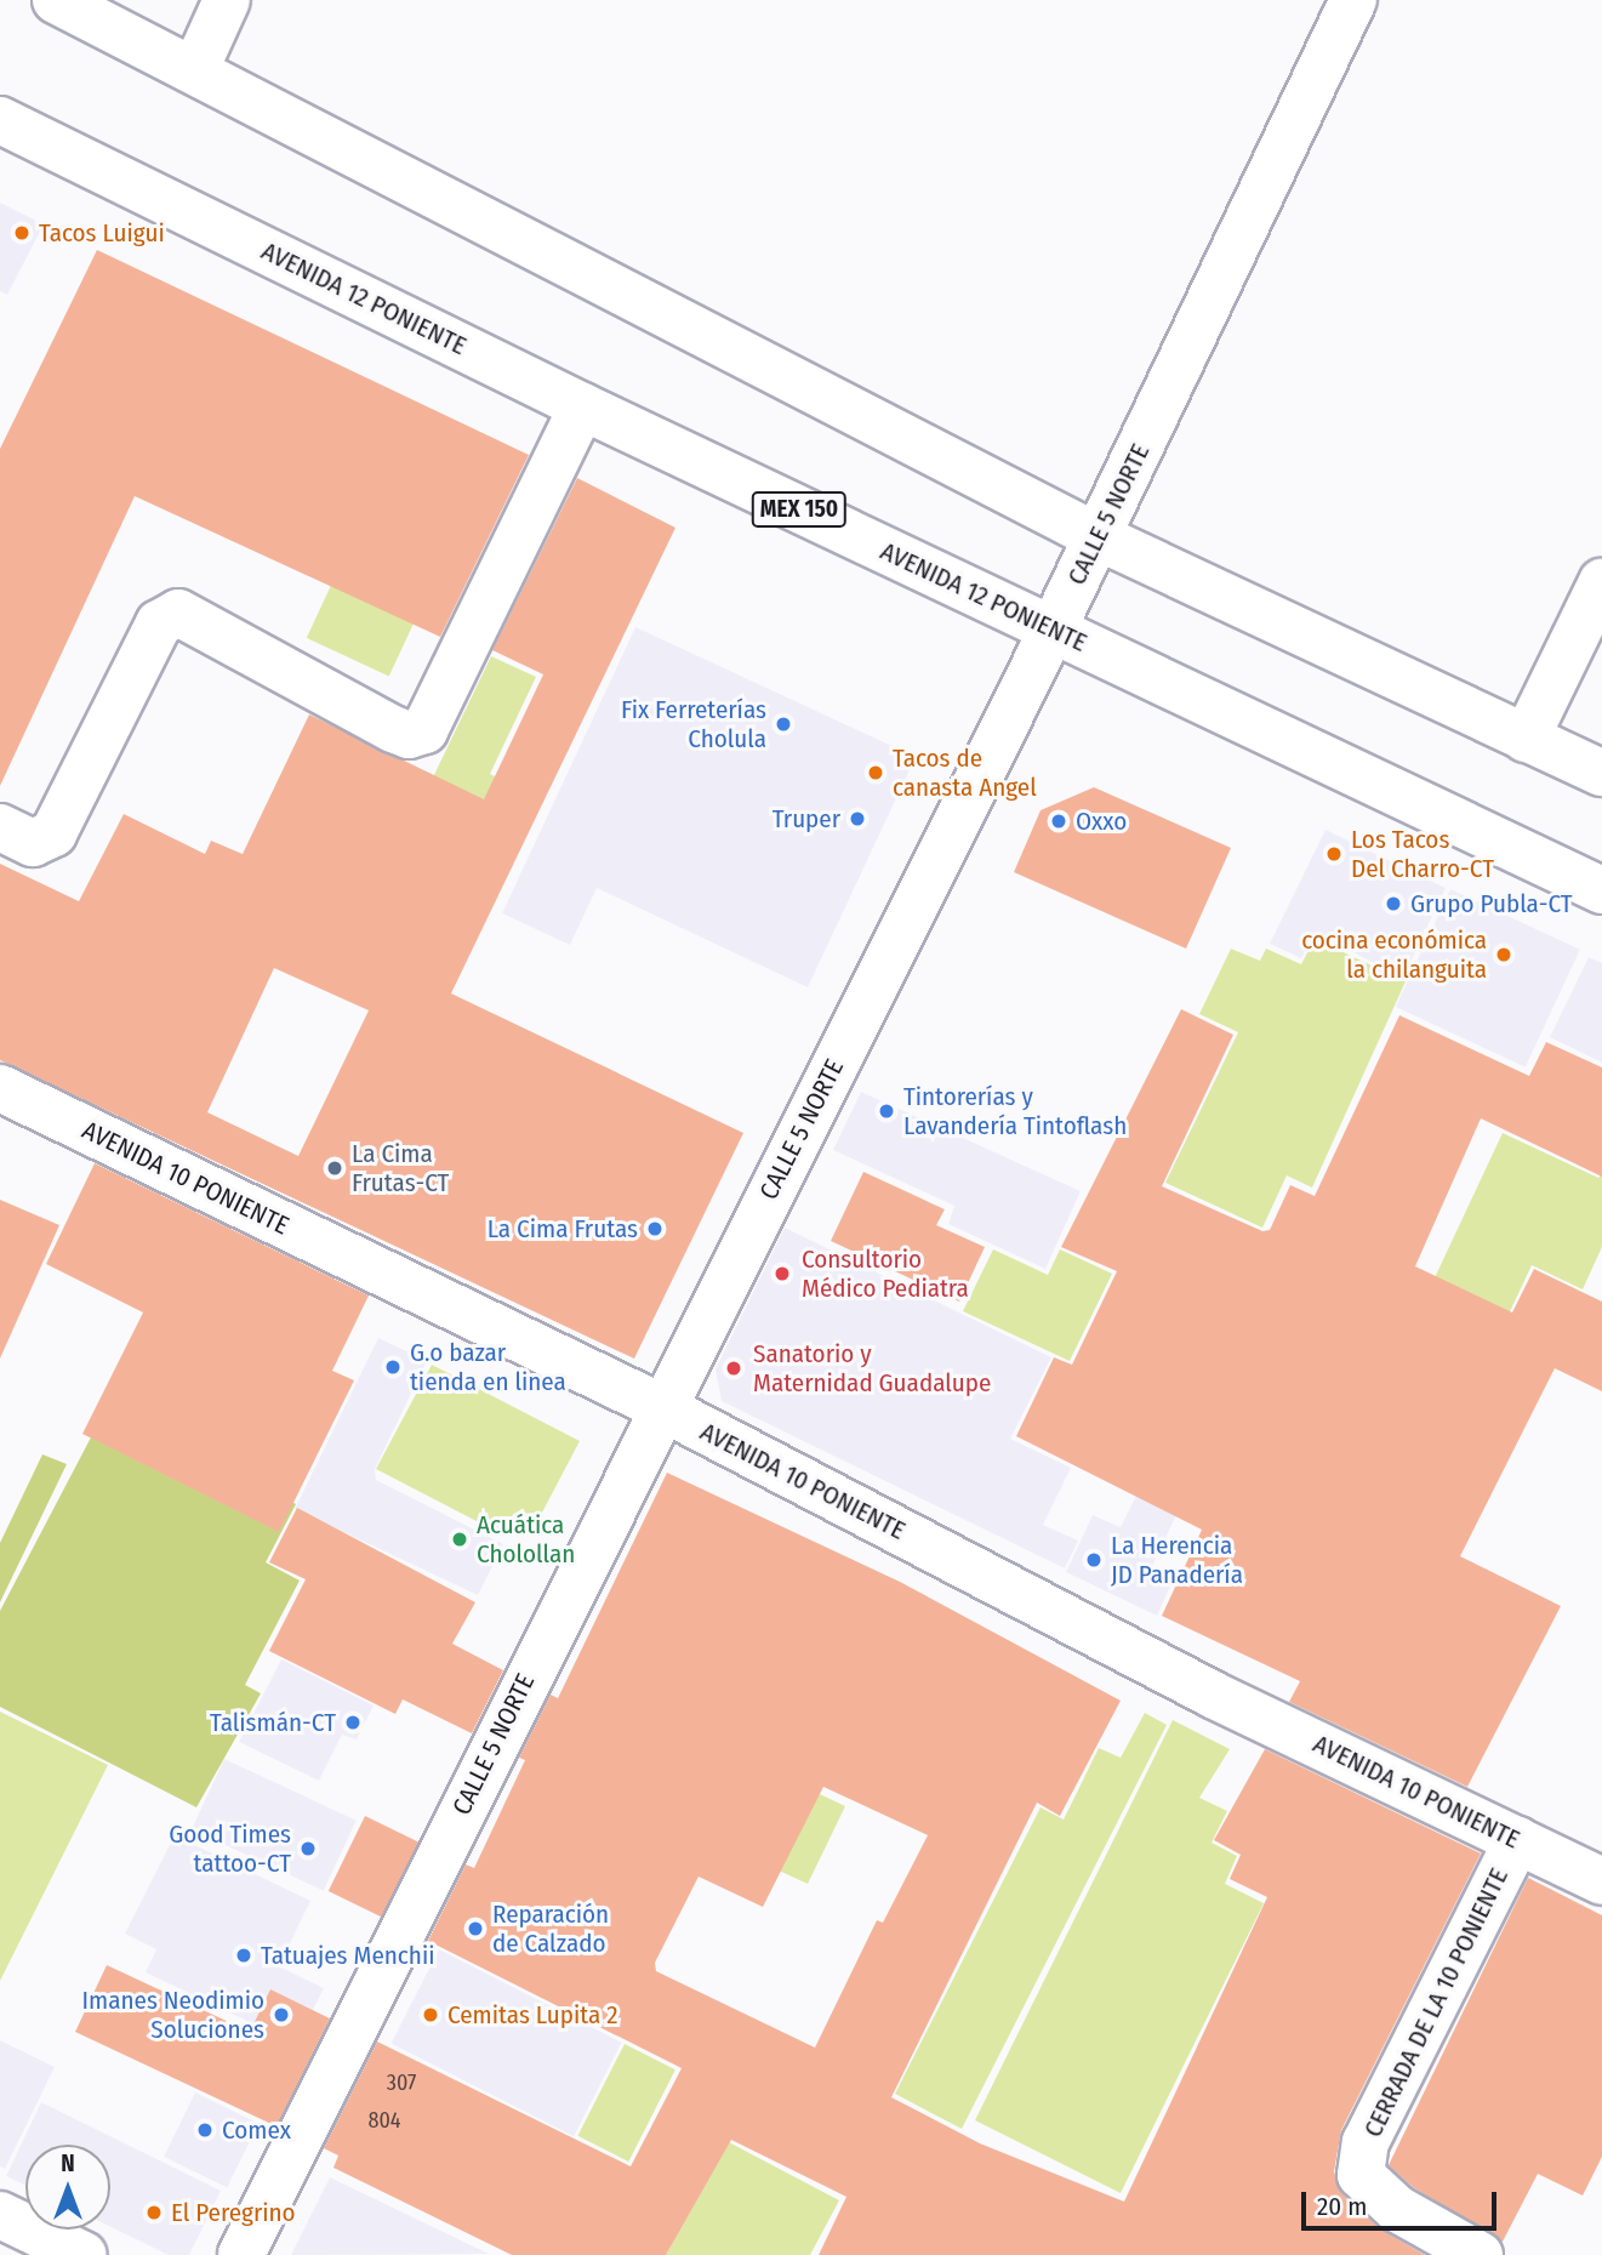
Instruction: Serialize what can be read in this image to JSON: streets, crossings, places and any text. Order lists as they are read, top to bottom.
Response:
{
  "streets": {
    "street": [
      "AVENIDA 12 PONIENTE",
      "MEX 150",
      "CALLE 5 NORTE",
      "AVENIDA 10 PONIENTE",
      "CERRADA DE LA 10 PONIENTE"
    ]
  },
  "crossings": [
    ["AVENIDA 12 PONIENTE", "CALLE 5 NORTE"],
    ["CALLE 5 NORTE", "AVENIDA 10 PONIENTE"],
    ["AVENIDA 10 PONIENTE", "CERRADA DE LA 10 PONIENTE"]
  ],
  "places": [
    "Tacos Luigui",
    "Fix Ferreterías Cholula",
    "Tacos de canasta Angel",
    "Truper",
    "Oxxo",
    "Los Tacos Del Charro-CT",
    "Grupo Publa-CT",
    "cocina económica la chilanguita",
    "Tintorerías y Lavandería Tintoflash",
    "La Cima Frutas-CT",
    "La Cima Frutas",
    "Consultorio Médico Pediatra",
    "G.o bazar tienda en linea",
    "Sanatorio y Maternidad Guadalupe",
    "Acuática Cholollan",
    "La Herencia JD Panadería",
    "Talismán-CT",
    "Good Times tattoo-CT",
    "Reparación de Calzado",
    "Tatuajes Menchii",
    "Imanes Neodimio Soluciones",
    "Cemitas Lupita 2",
    "Comex",
    "El Peregrino"
  ],
  "house_numbers": ["307", "804"],
  "scale_bar": "20 m",
  "north": "top"
}
